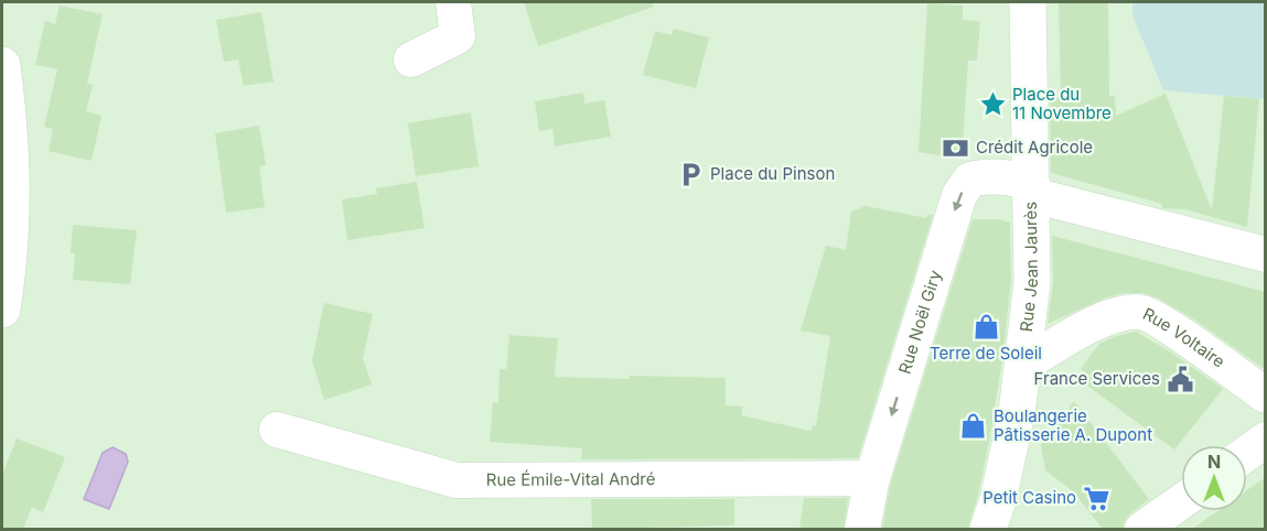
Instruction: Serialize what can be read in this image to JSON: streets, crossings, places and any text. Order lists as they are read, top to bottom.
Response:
{
  "streets": {
    "main road": ["Rue Jean Jaurès"],
    "street": ["Rue Noël Giry", "Rue Voltaire", "Rue Émile-Vital André"]
  },
  "crossings": [
    ["Rue Jean Jaurès", "Rue Noël Giry"],
    ["Rue Jean Jaurès", "Rue Voltaire"],
    ["Rue Noël Giry", "Rue Émile-Vital André"]
  ],
  "one_way": ["Rue Noël Giry"],
  "places": {
    "place": ["Place du 11 Novembre"],
    "bank": ["Crédit Agricole"],
    "parking": ["Place du Pinson"],
    "shop": ["Terre de Soleil", "Boulangerie Pâtisserie A. Dupont"],
    "public building": ["France Services"],
    "supermarket": ["Petit Casino"]
  },
  "north": "top"
}
